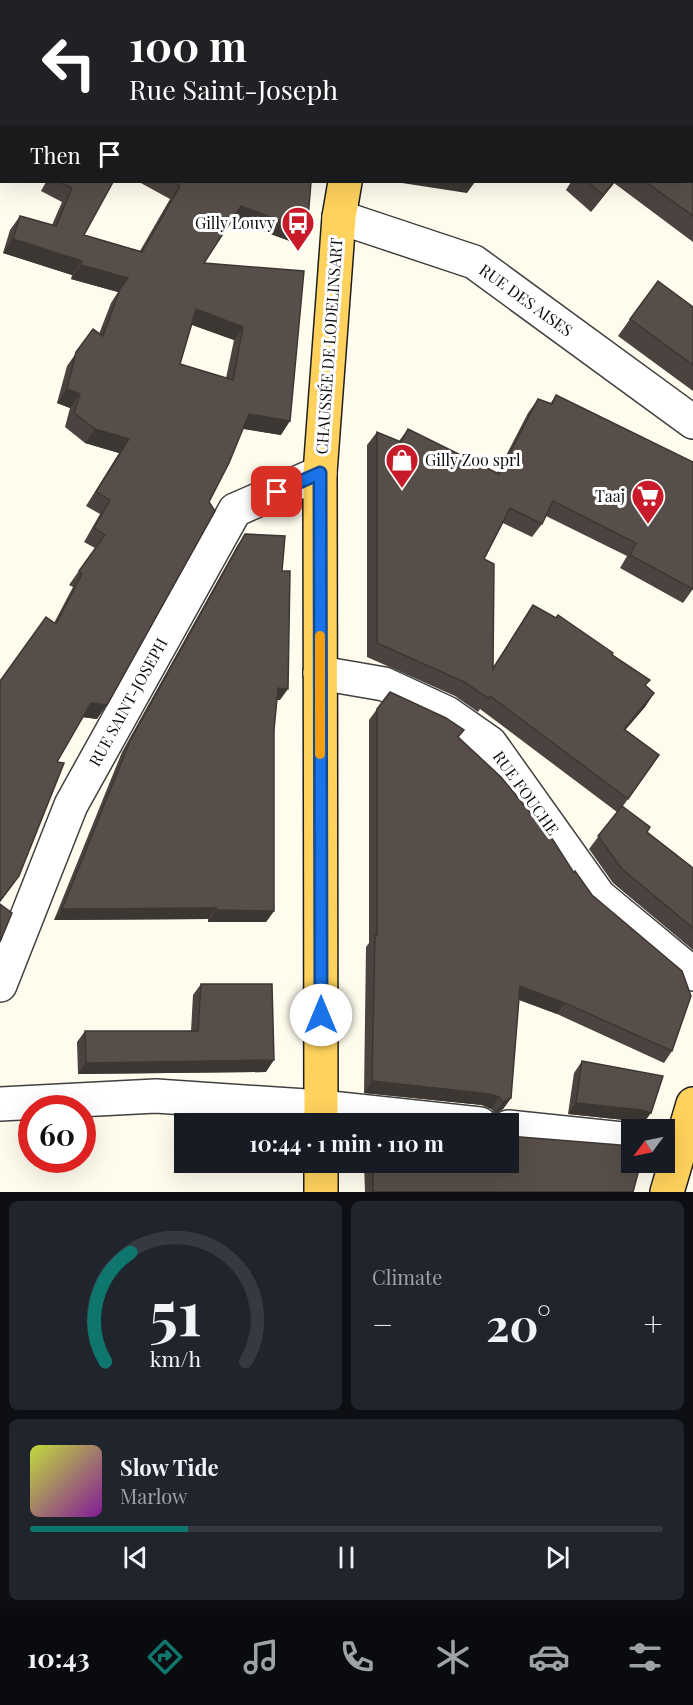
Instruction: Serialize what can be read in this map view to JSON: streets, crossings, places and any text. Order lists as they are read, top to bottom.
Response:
{
  "streets": {
    "main road": ["CHAUSSÉE DE LODELINSART"],
    "street": ["RUE DES AISES", "RUE SAINT-JOSEPH", "RUE FOUCHE"]
  },
  "crossings": [
    ["RUE DES AISES", "CHAUSSÉE DE LODELINSART"],
    ["CHAUSSÉE DE LODELINSART", "RUE SAINT-JOSEPH"],
    ["CHAUSSÉE DE LODELINSART", "RUE FOUCHE"]
  ],
  "places": {
    "bus stop": ["Gilly Louvy"],
    "shop": ["Gilly Zoo sprl"],
    "supermarket": ["Taaj"]
  },
  "north": "bottom left",
  "page": {
    "turn": ["100 m", "Rue Saint-Joseph"],
    "then": "Then",
    "limit": "60",
    "trip": "10:44 · 1 min · 110 m",
    "tile": "Climate",
    "heat": ["−", "20°", "+"],
    "song": ["Slow Tide", "Marlow"],
    "tabs": "10:43",
    "gauge": ["51", "km/h"]
  }
}
